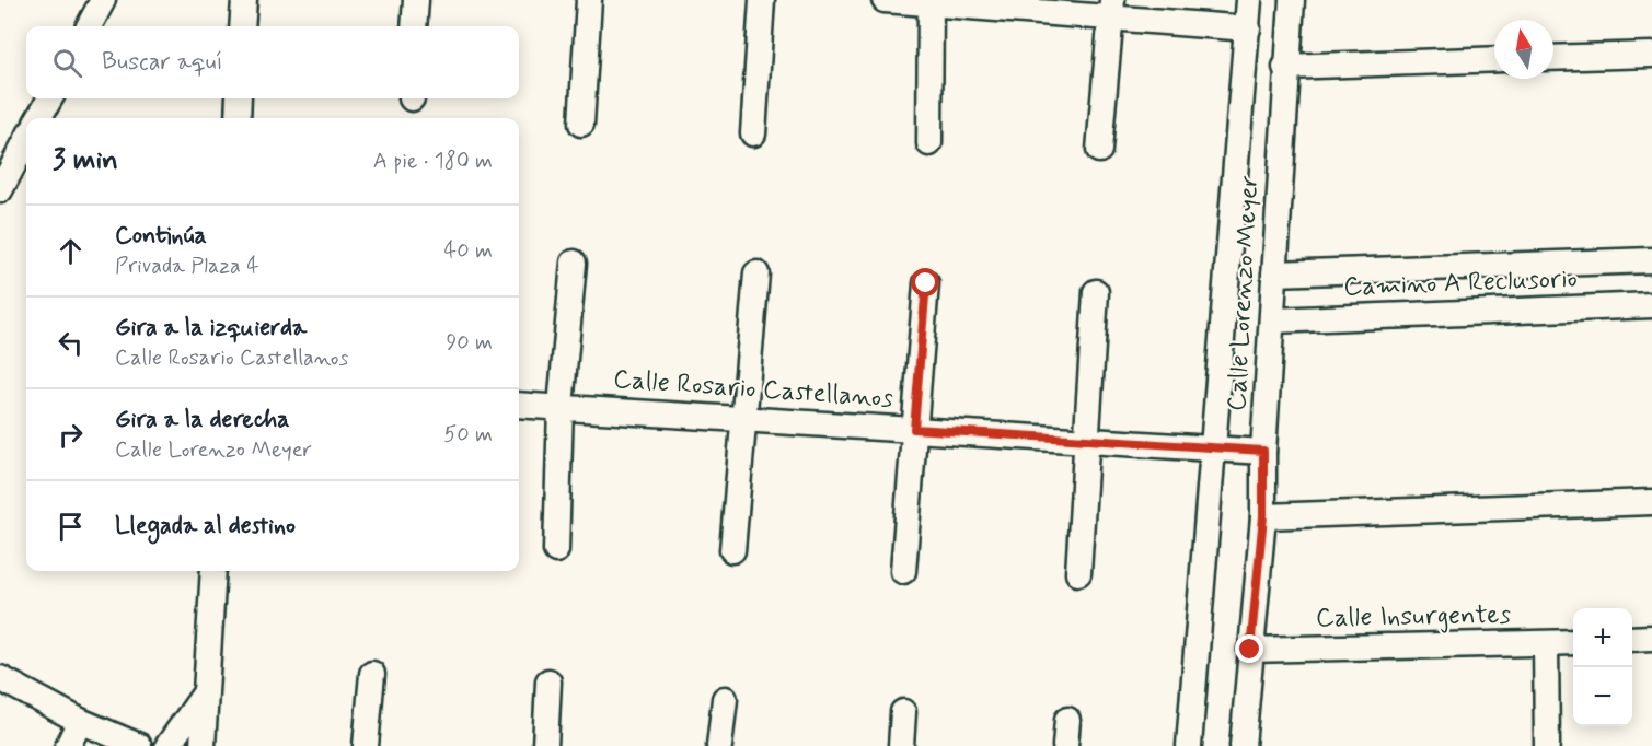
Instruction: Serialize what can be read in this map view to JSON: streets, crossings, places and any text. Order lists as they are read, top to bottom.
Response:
{
  "streets": {
    "street": [
      "Camino A Reclusorio",
      "Calle Lorenzo Meyer",
      "Calle Rosario Castellanos",
      "Calle Insurgentes"
    ]
  },
  "crossings": [
    ["Camino A Reclusorio", "Calle Lorenzo Meyer"],
    ["Calle Lorenzo Meyer", "Calle Rosario Castellanos"],
    ["Calle Lorenzo Meyer", "Calle Insurgentes"]
  ],
  "north": "top",
  "page": {
    "search": "Buscar aquí",
    "heading": ["3 min", "A pie · 180 m"],
    "list": [
      ["Continúa", "Privada Plaza 4", "40 m"],
      ["Gira a la izquierda", "Calle Rosario Castellanos", "90 m"],
      ["Gira a la derecha", "Calle Lorenzo Meyer", "50 m"],
      "Llegada al destino"
    ],
    "map_buttons": ["+", "−"]
  }
}
